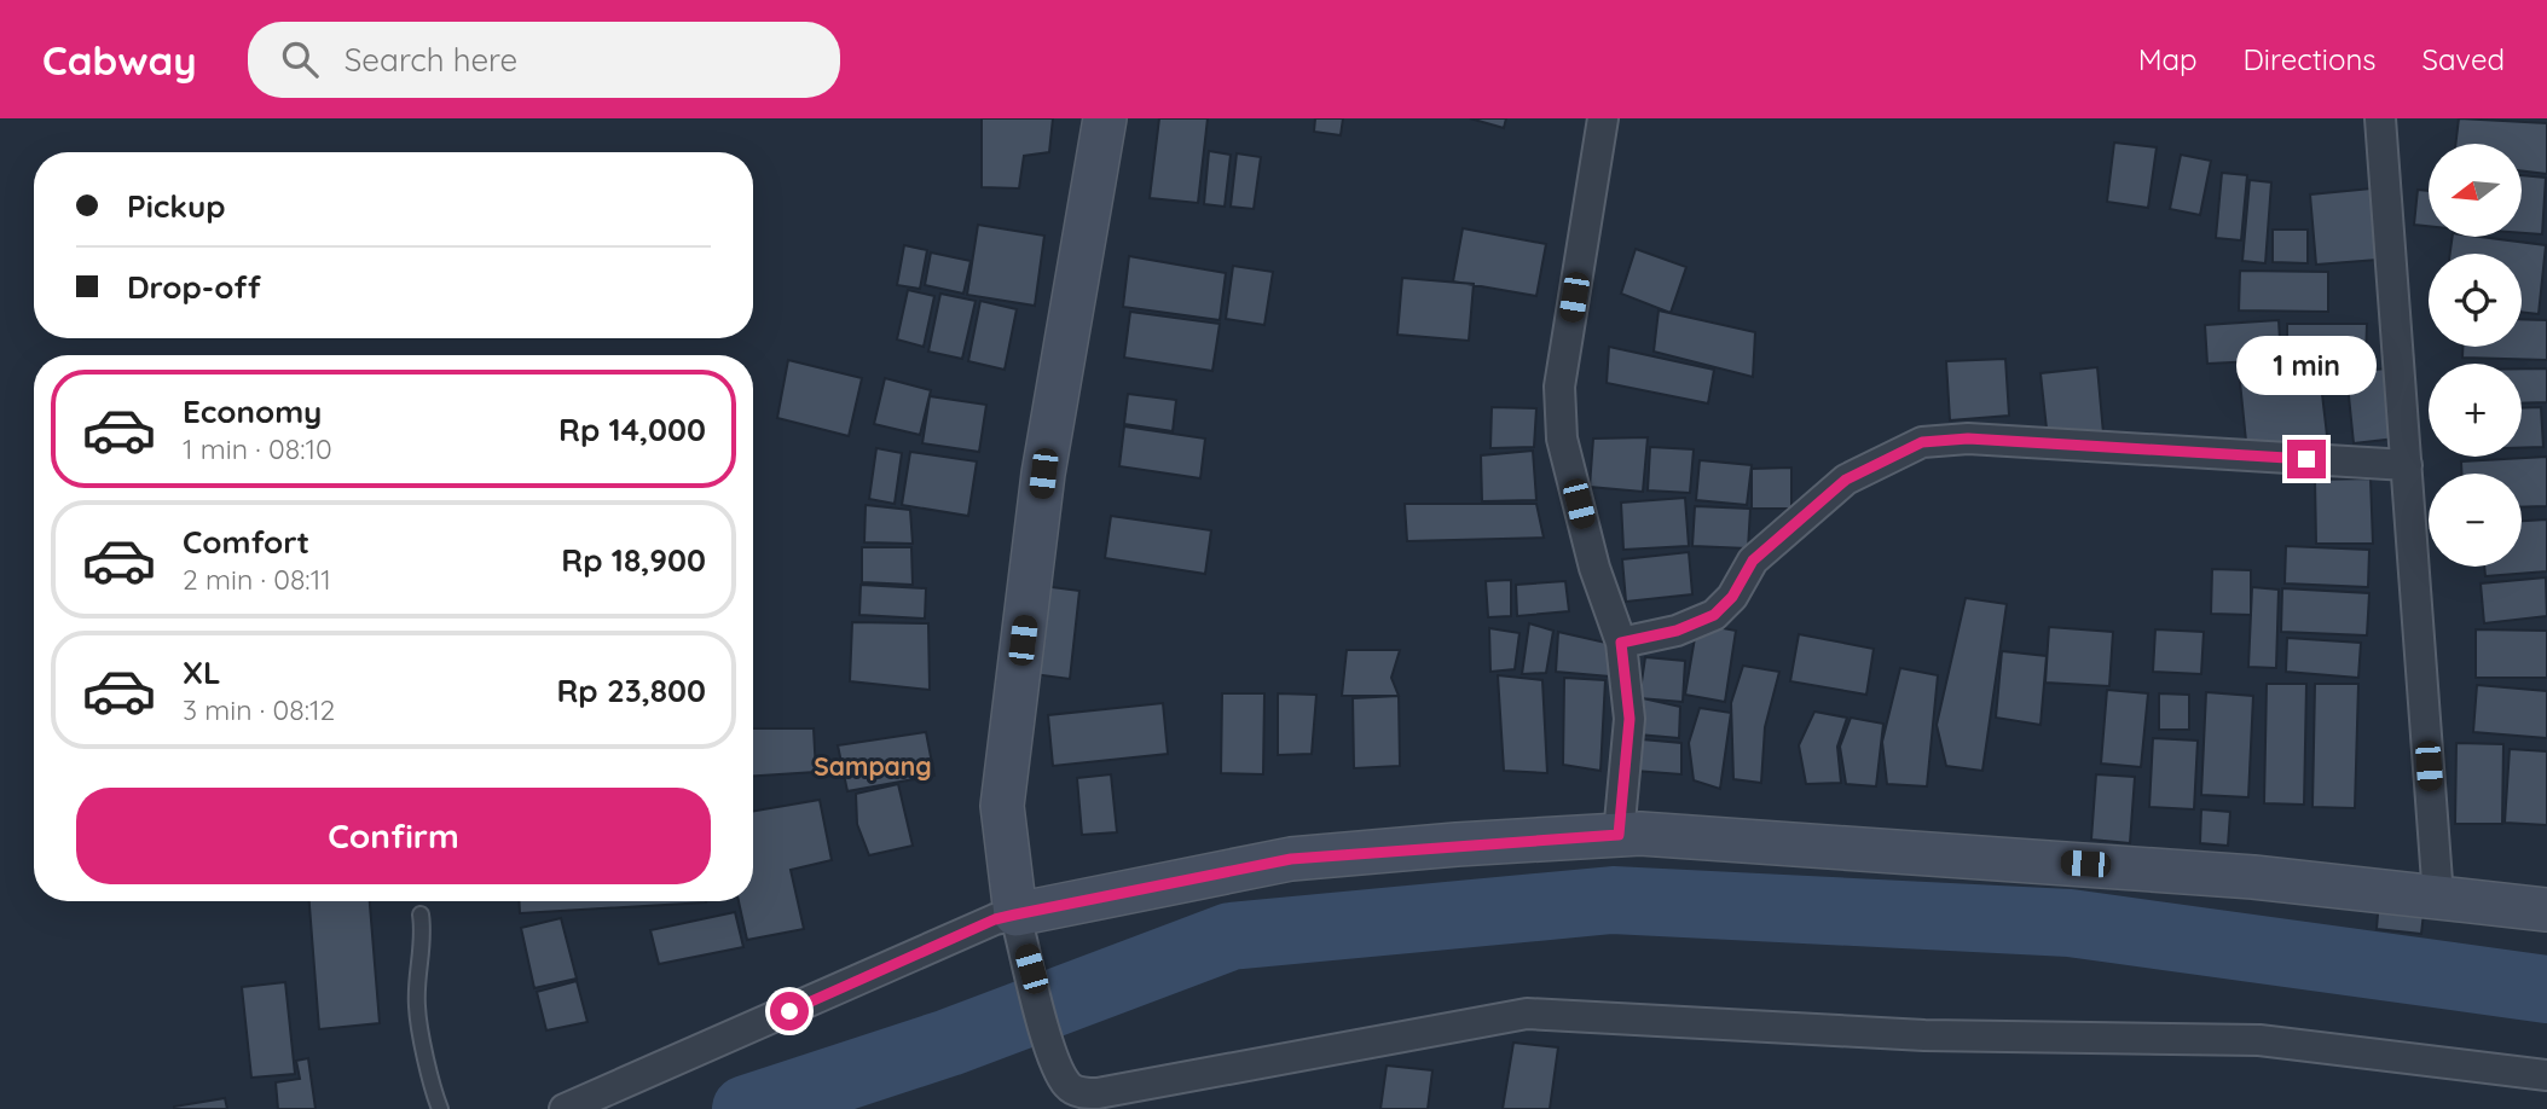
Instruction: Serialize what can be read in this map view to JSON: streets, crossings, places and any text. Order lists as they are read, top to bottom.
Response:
{
  "districts": ["Sampang"],
  "north": "left",
  "page": {
    "header": "Cabway",
    "search": "Search here",
    "nav": ["Map", "Directions", "Saved"],
    "map_buttons": ["+", "−"],
    "banner": ["Pickup", "Drop-off"],
    "bubble": "1 min",
    "list": [
      {
        "name": "Economy",
        "note": "1 min · 08:10",
        "value": "Rp 14,000"
      },
      {
        "name": "Comfort",
        "note": "2 min · 08:11",
        "value": "Rp 18,900"
      },
      {
        "name": "XL",
        "note": "3 min · 08:12",
        "value": "Rp 23,800"
      }
    ],
    "buttons": "Confirm"
  }
}
